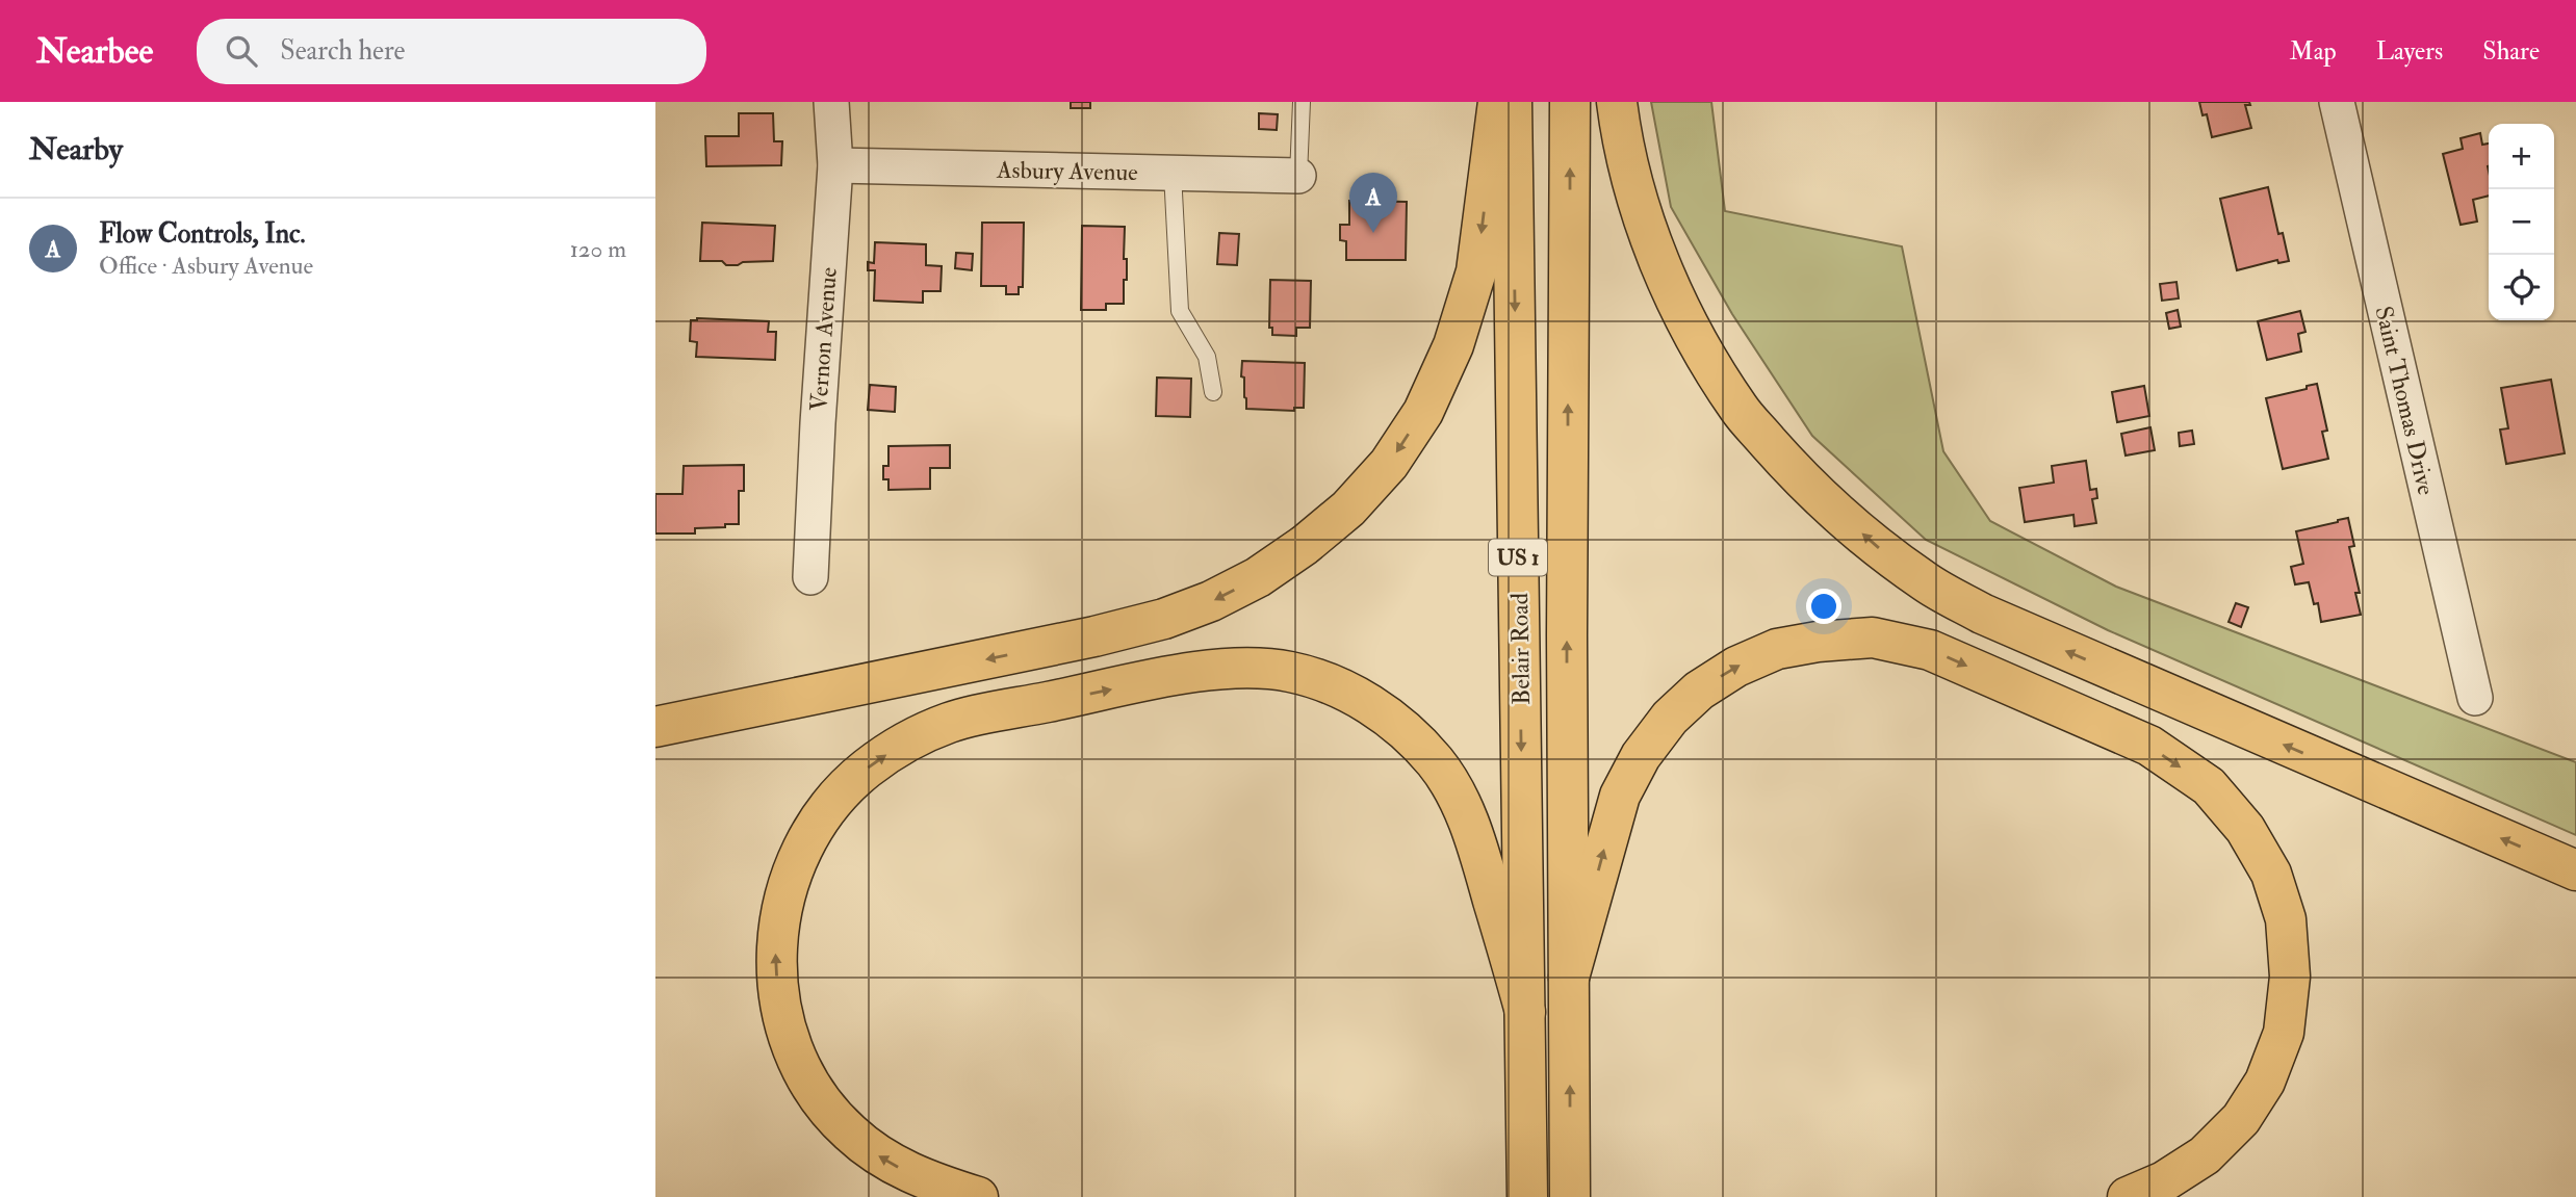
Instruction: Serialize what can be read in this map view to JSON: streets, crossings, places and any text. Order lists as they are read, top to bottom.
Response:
{
  "streets": {
    "highway": ["US 1", "Belair Road"],
    "street": ["Asbury Avenue", "Vernon Avenue", "Saint Thomas Drive"]
  },
  "crossings": [
    ["Asbury Avenue", "Vernon Avenue"]
  ],
  "page": {
    "header": "Nearbee",
    "search": "Search here",
    "nav": ["Map", "Layers", "Share"],
    "heading": "Nearby",
    "map_buttons": ["+", "−"],
    "pins": "A",
    "list": [
      {
        "mark": "A",
        "name": "Flow Controls, Inc.",
        "note": "Office · Asbury Avenue",
        "value": "120 m"
      }
    ]
  }
}
